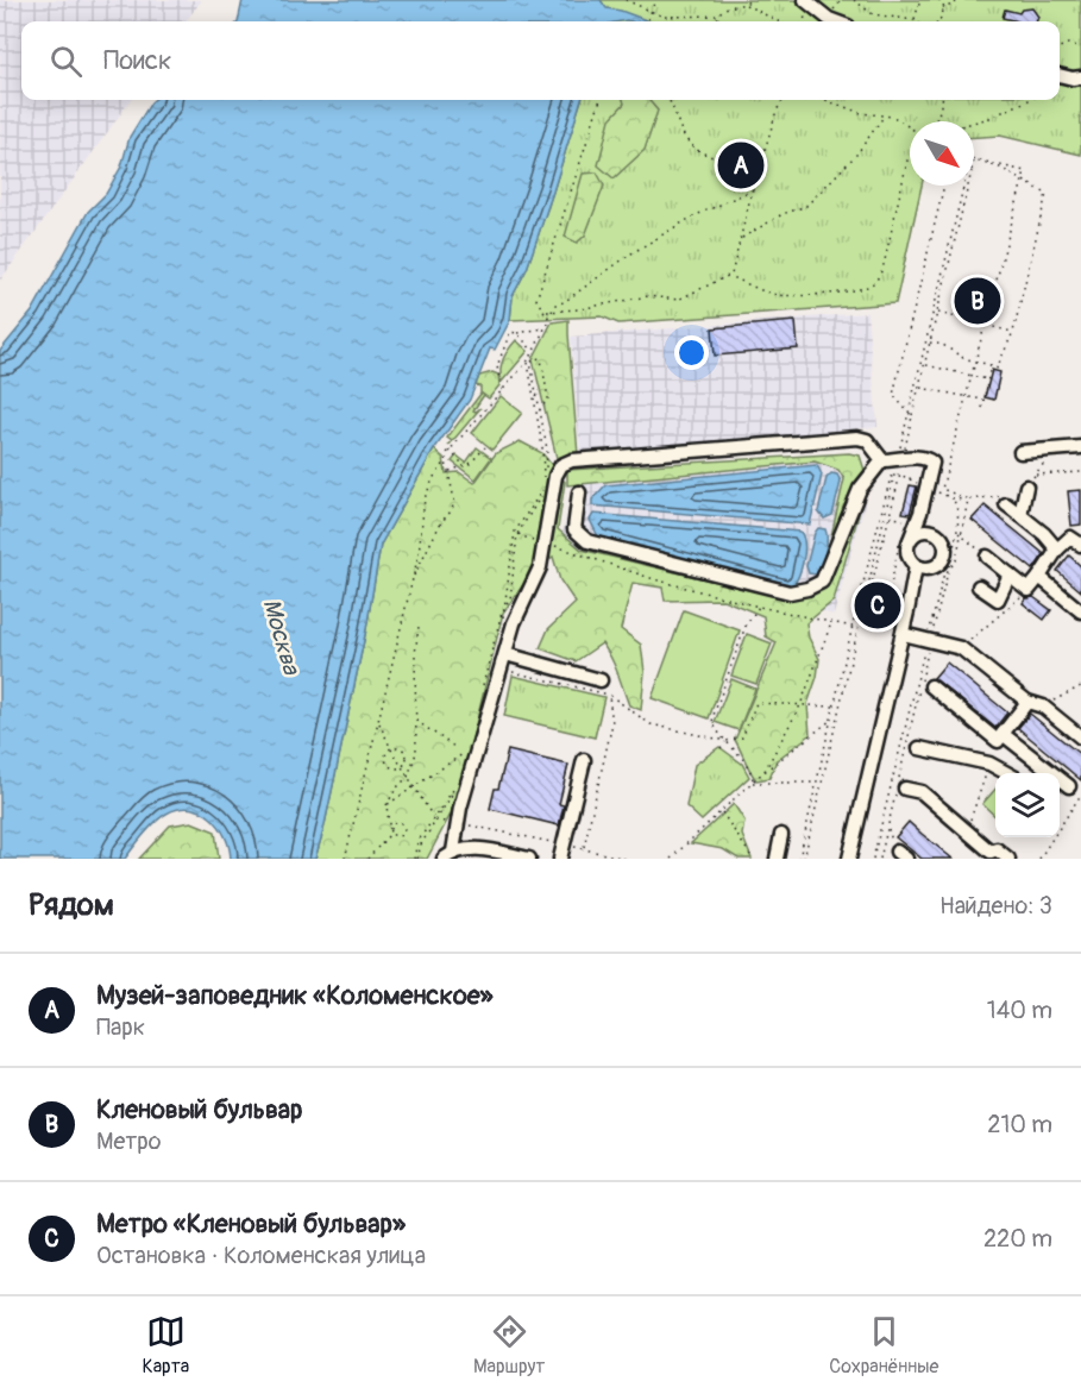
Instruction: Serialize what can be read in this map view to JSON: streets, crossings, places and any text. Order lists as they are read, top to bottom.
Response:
{
  "water": ["Москва"],
  "north": "bottom right",
  "page": {
    "search": "Поиск",
    "pins": ["A", "B", "C"],
    "heading": ["Рядом", "Найдено: 3"],
    "list": [
      {
        "mark": "A",
        "name": "Музей-заповедник «Коломенское»",
        "note": "Парк",
        "value": "140 m"
      },
      {
        "mark": "B",
        "name": "Кленовый бульвар",
        "note": "Метро",
        "value": "210 m"
      },
      {
        "mark": "C",
        "name": "Метро «Кленовый бульвар»",
        "note": "Остановка · Коломенская улица",
        "value": "220 m"
      }
    ],
    "nav": ["Карта", "Маршрут", "Сохранённые"]
  }
}
